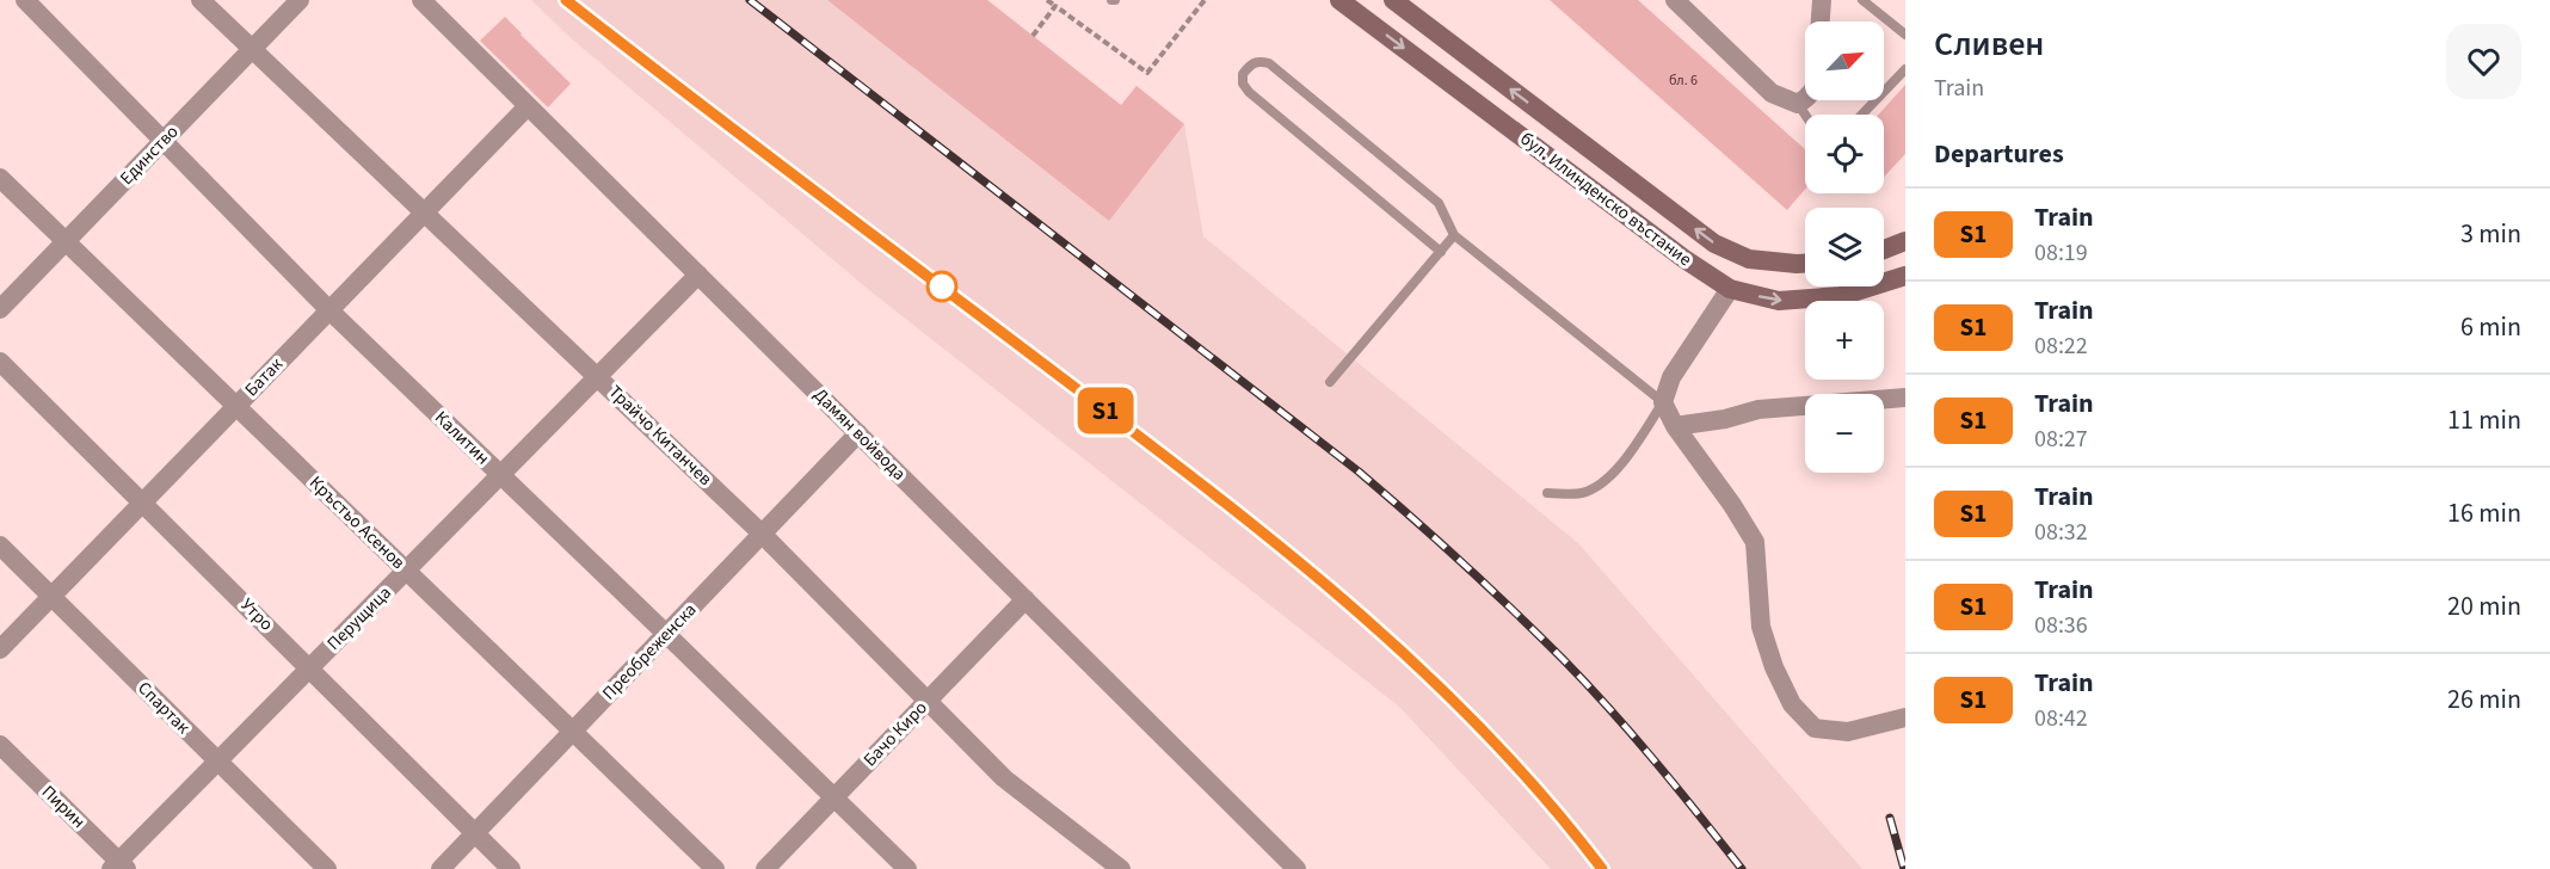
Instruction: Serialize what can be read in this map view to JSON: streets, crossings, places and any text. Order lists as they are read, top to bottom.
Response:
{
  "streets": {
    "main road": ["бул. Илинденско въстание"],
    "street": [
      "Единство",
      "Батак",
      "Дамян войвода",
      "Трайчо Китанчев",
      "Калитин",
      "Кръстьо Асенов",
      "Утро",
      "Перущица",
      "Преобреженска",
      "Спартак",
      "Бачо Киро",
      "Пирин"
    ]
  },
  "crossings": [
    ["Единство", "Трайчо Китанчев"],
    ["Единство", "Калитин"],
    ["Единство", "Кръстьо Асенов"],
    ["Батак", "Дамян войвода"],
    ["Батак", "Трайчо Китанчев"],
    ["Батак", "Калитин"],
    ["Батак", "Кръстьо Асенов"],
    ["Батак", "Утро"],
    ["Батак", "Спартак"],
    ["Дамян войвода", "Перущица"],
    ["Дамян войвода", "Преобреженска"],
    ["Дамян войвода", "Бачо Киро"],
    ["Трайчо Китанчев", "Перущица"],
    ["Трайчо Китанчев", "Преобреженска"],
    ["Трайчо Китанчев", "Бачо Киро"],
    ["Калитин", "Перущица"],
    ["Калитин", "Преобреженска"],
    ["Калитин", "Бачо Киро"],
    ["Кръстьо Асенов", "Перущица"],
    ["Кръстьо Асенов", "Преобреженска"],
    ["Утро", "Перущица"],
    ["Утро", "Преобреженска"],
    ["Перущица", "Спартак"],
    ["Перущица", "Пирин"]
  ],
  "house_numbers": ["бл. 6"],
  "north": "top right",
  "page": {
    "on_map": "S1",
    "heading": [
      ["Сливен", "Train"],
      "Departures"
    ],
    "map_buttons": ["+", "−"],
    "list": [
      {
        "mark": "S1",
        "name": "Train",
        "note": "08:19",
        "value": "3 min"
      },
      {
        "mark": "S1",
        "name": "Train",
        "note": "08:22",
        "value": "6 min"
      },
      {
        "mark": "S1",
        "name": "Train",
        "note": "08:27",
        "value": "11 min"
      },
      {
        "mark": "S1",
        "name": "Train",
        "note": "08:32",
        "value": "16 min"
      },
      {
        "mark": "S1",
        "name": "Train",
        "note": "08:36",
        "value": "20 min"
      },
      {
        "mark": "S1",
        "name": "Train",
        "note": "08:42",
        "value": "26 min"
      }
    ]
  }
}
